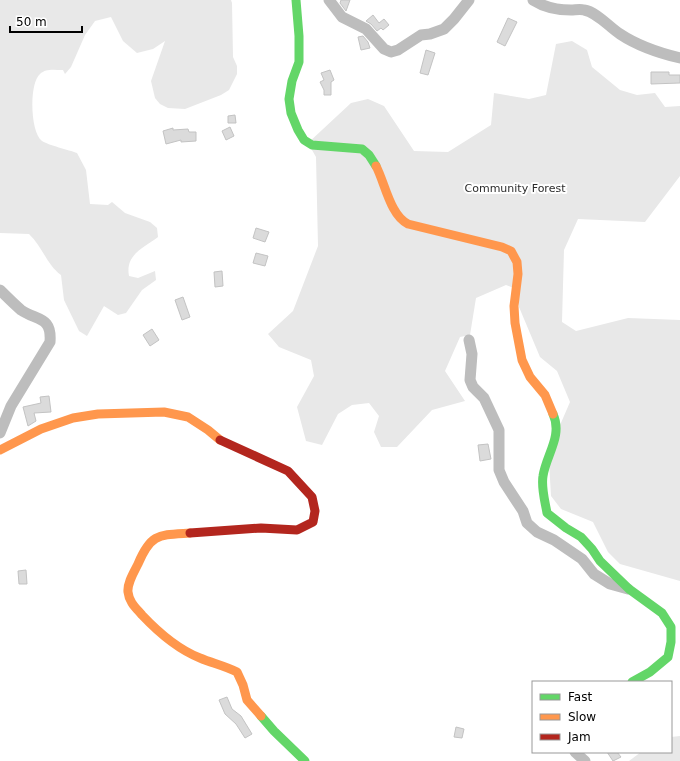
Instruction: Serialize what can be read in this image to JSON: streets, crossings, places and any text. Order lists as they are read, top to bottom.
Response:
{
  "parks": ["Community Forest"],
  "legend": ["Fast", "Slow", "Jam"],
  "scale_bar": "50 m"
}
